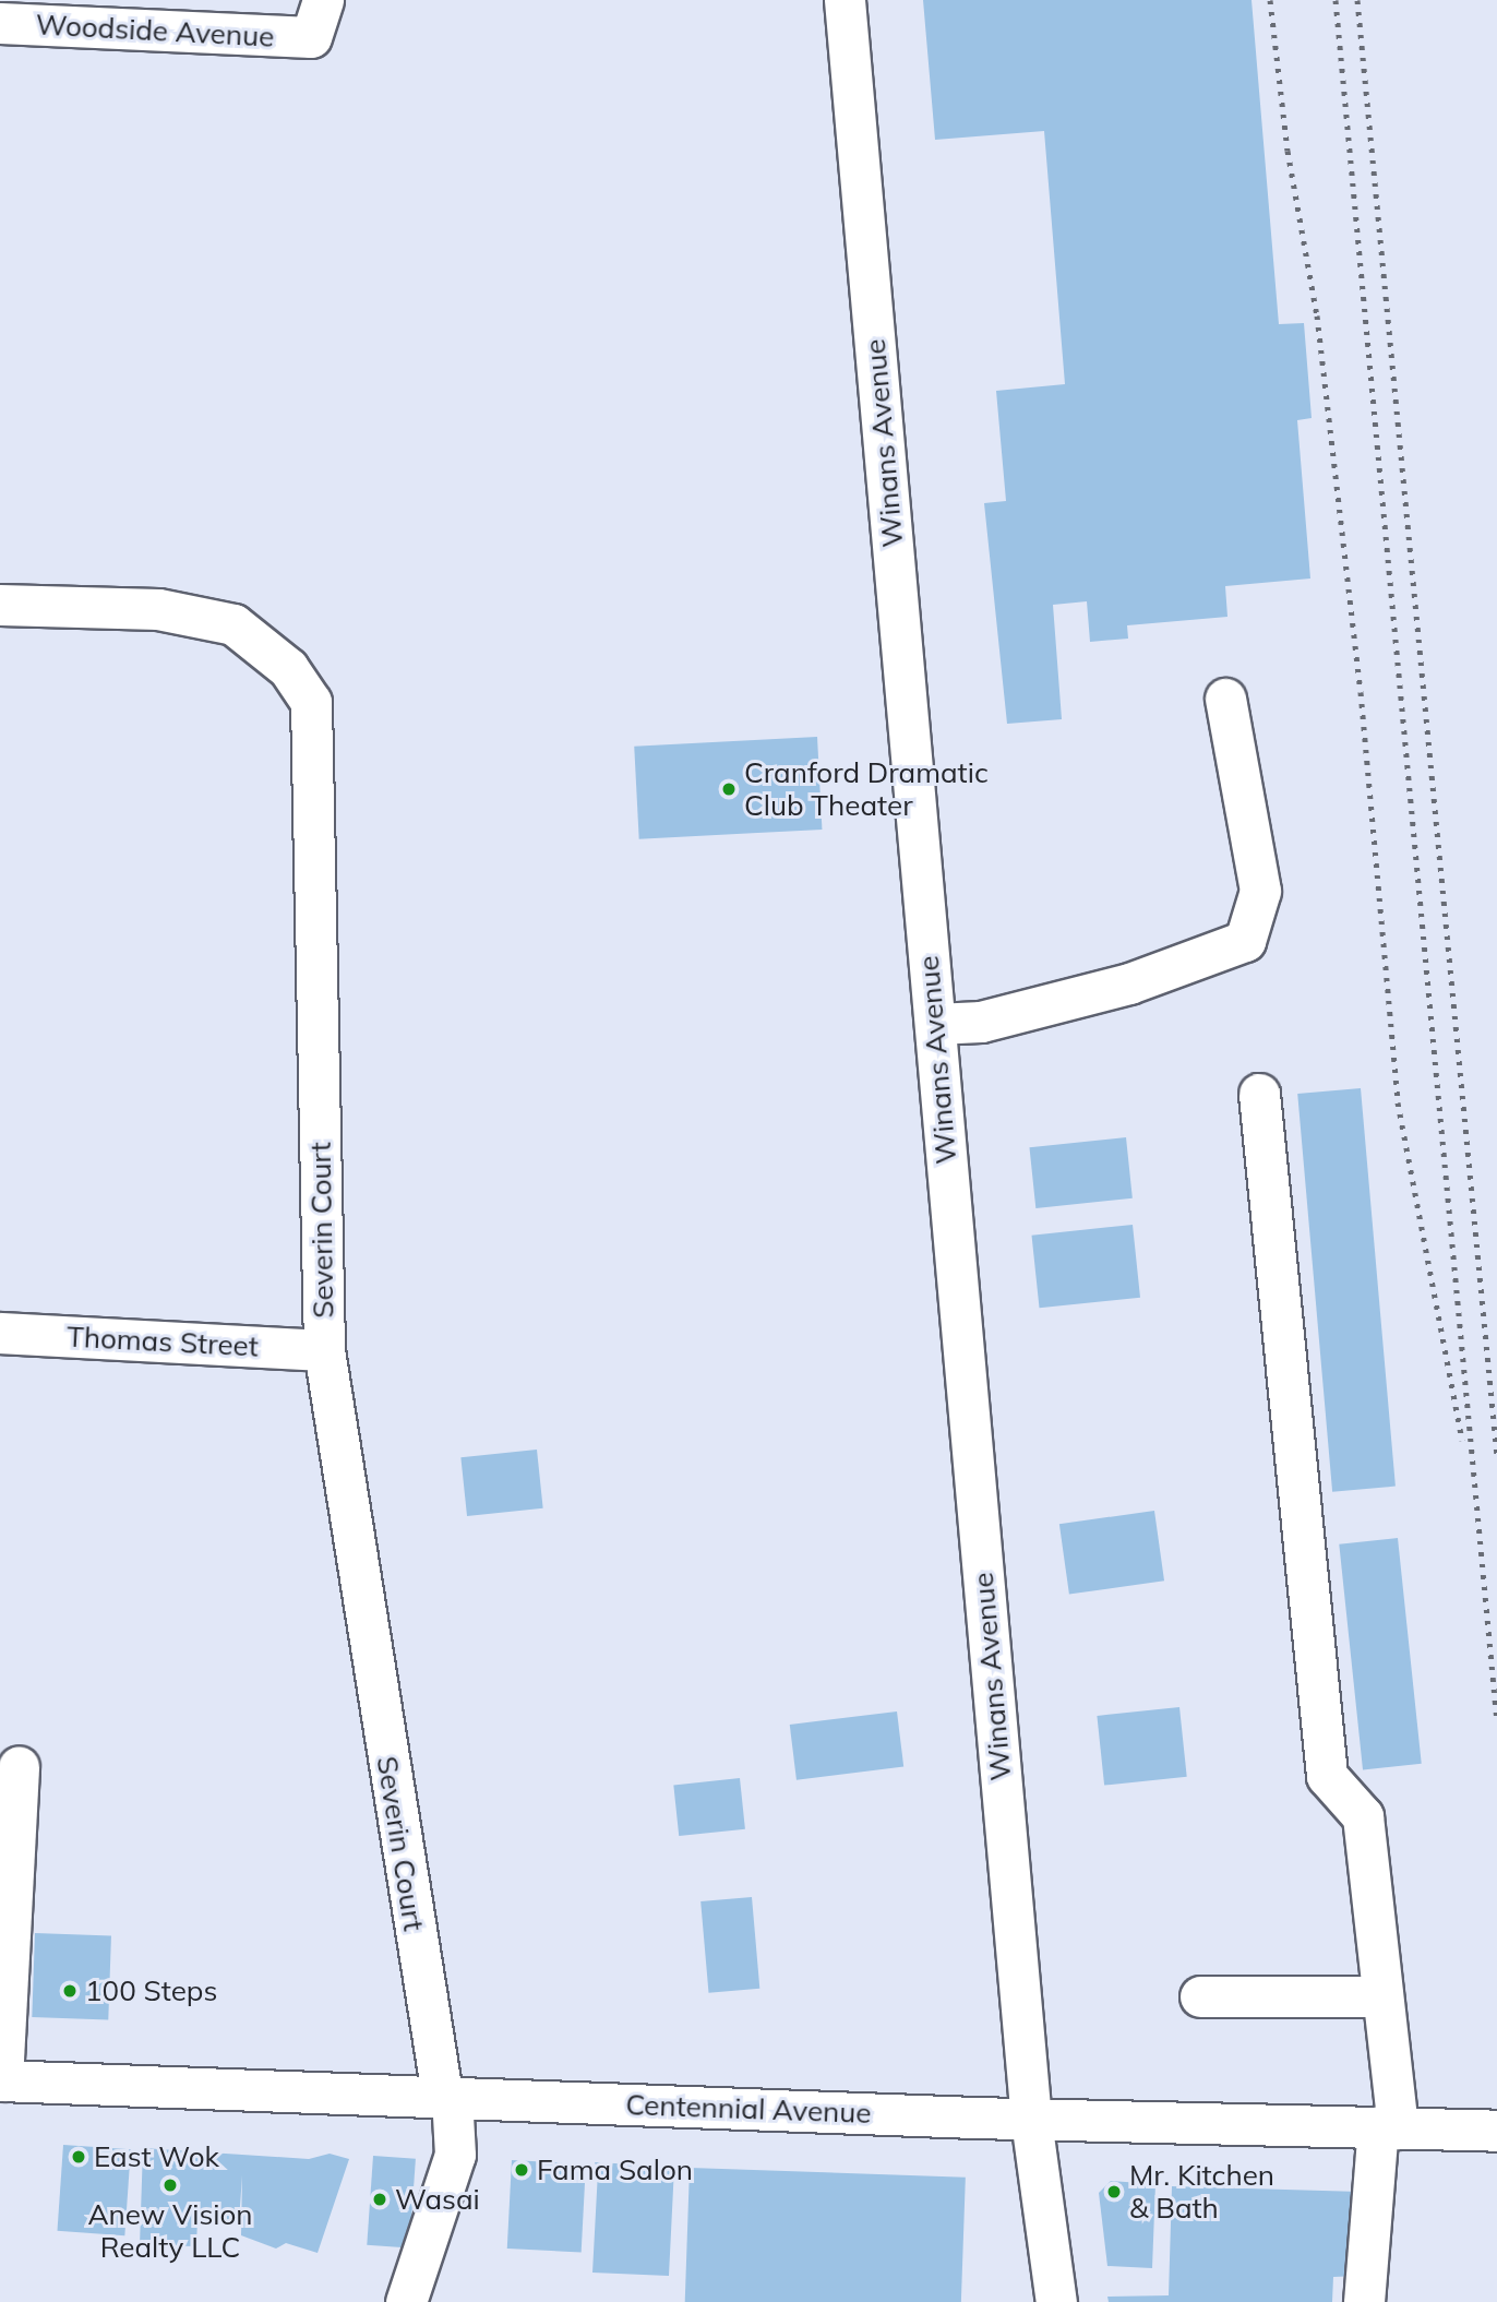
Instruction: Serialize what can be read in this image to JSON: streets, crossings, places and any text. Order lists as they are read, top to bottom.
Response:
{
  "streets": {
    "street": [
      "Woodside Avenue",
      "Winans Avenue",
      "Severin Court",
      "Thomas Street",
      "Centennial Avenue"
    ]
  },
  "crossings": [
    ["Winans Avenue", "Centennial Avenue"],
    ["Severin Court", "Thomas Street"],
    ["Severin Court", "Centennial Avenue"]
  ],
  "places": [
    "Cranford Dramatic Club Theater",
    "100 Steps",
    "East Wok",
    "Fama Salon",
    "Anew Vision Realty LLC",
    "Mr. Kitchen & Bath",
    "Wasai"
  ]
}
